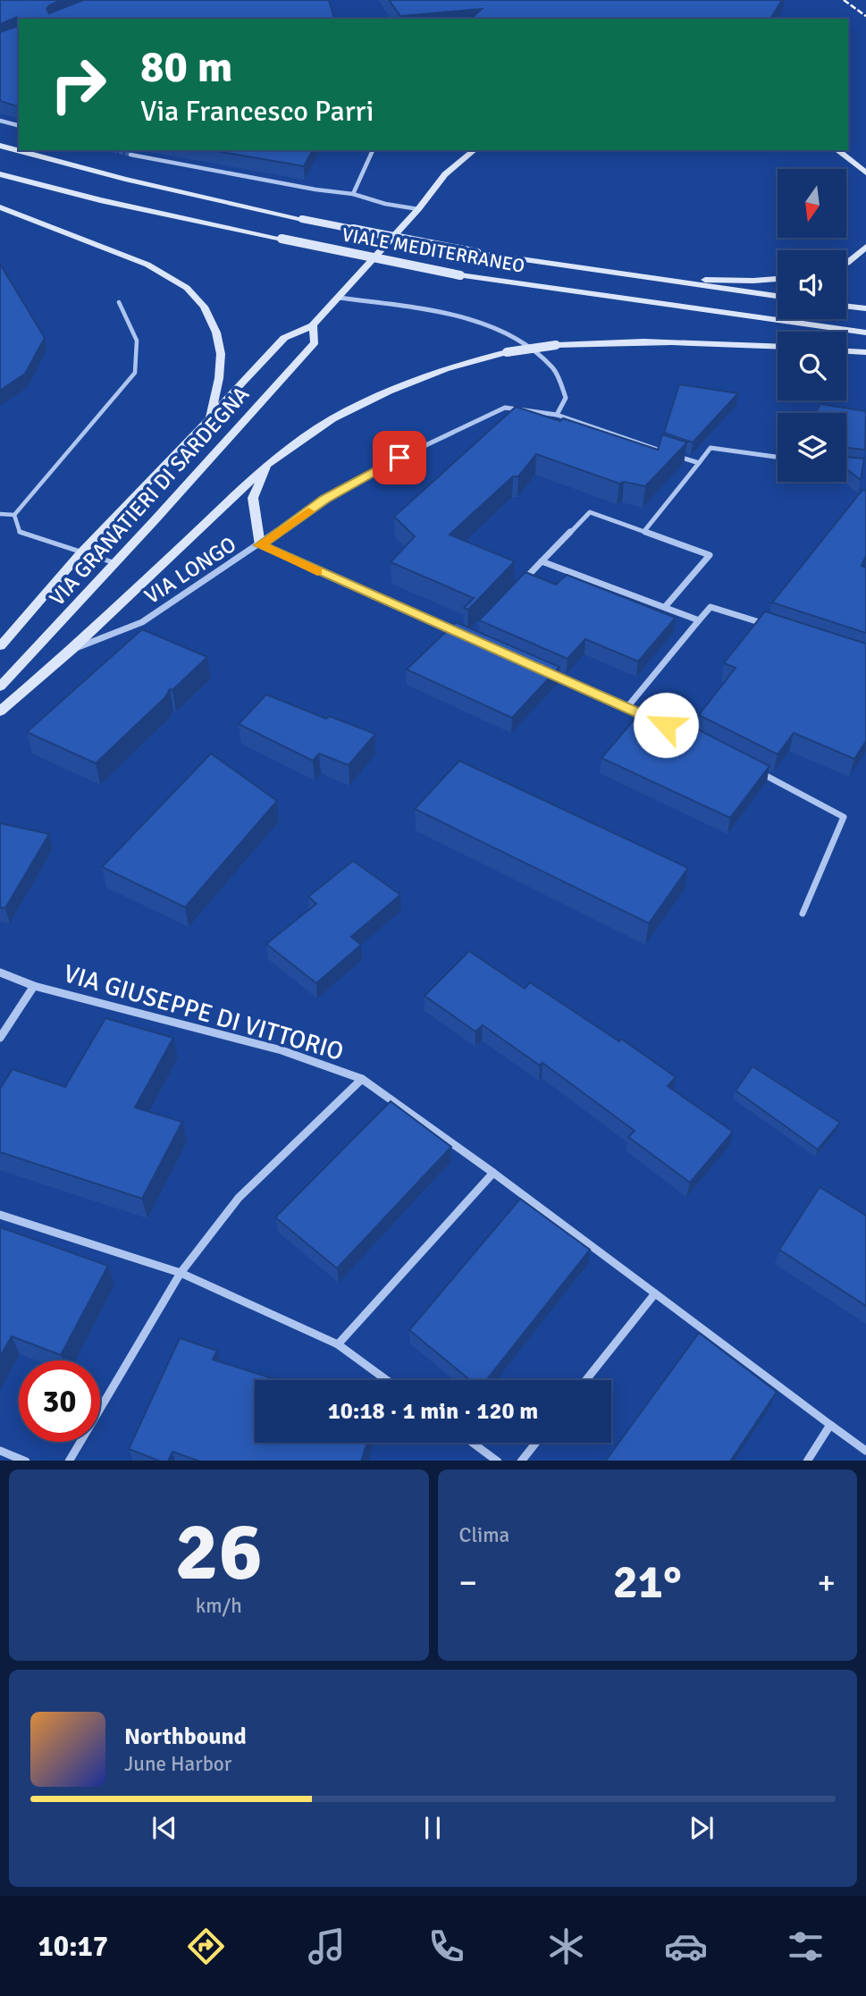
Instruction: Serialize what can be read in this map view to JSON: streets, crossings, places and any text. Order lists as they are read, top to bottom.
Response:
{
  "streets": {
    "street": [
      "VIALE MEDITERRANEO",
      "VIA GRANATIERI DI SARDEGNA",
      "VIA LONGO",
      "VIA GIUSEPPE DI VITTORIO"
    ]
  },
  "north": "bottom",
  "page": {
    "turn": ["80 m", "Via Francesco Parri"],
    "limit": "30",
    "trip": "10:18 · 1 min · 120 m",
    "tile": [
      ["26", "km/h"],
      "Clima"
    ],
    "heat": ["−", "21°", "+"],
    "song": ["Northbound", "June Harbor"],
    "tabs": "10:17"
  }
}
